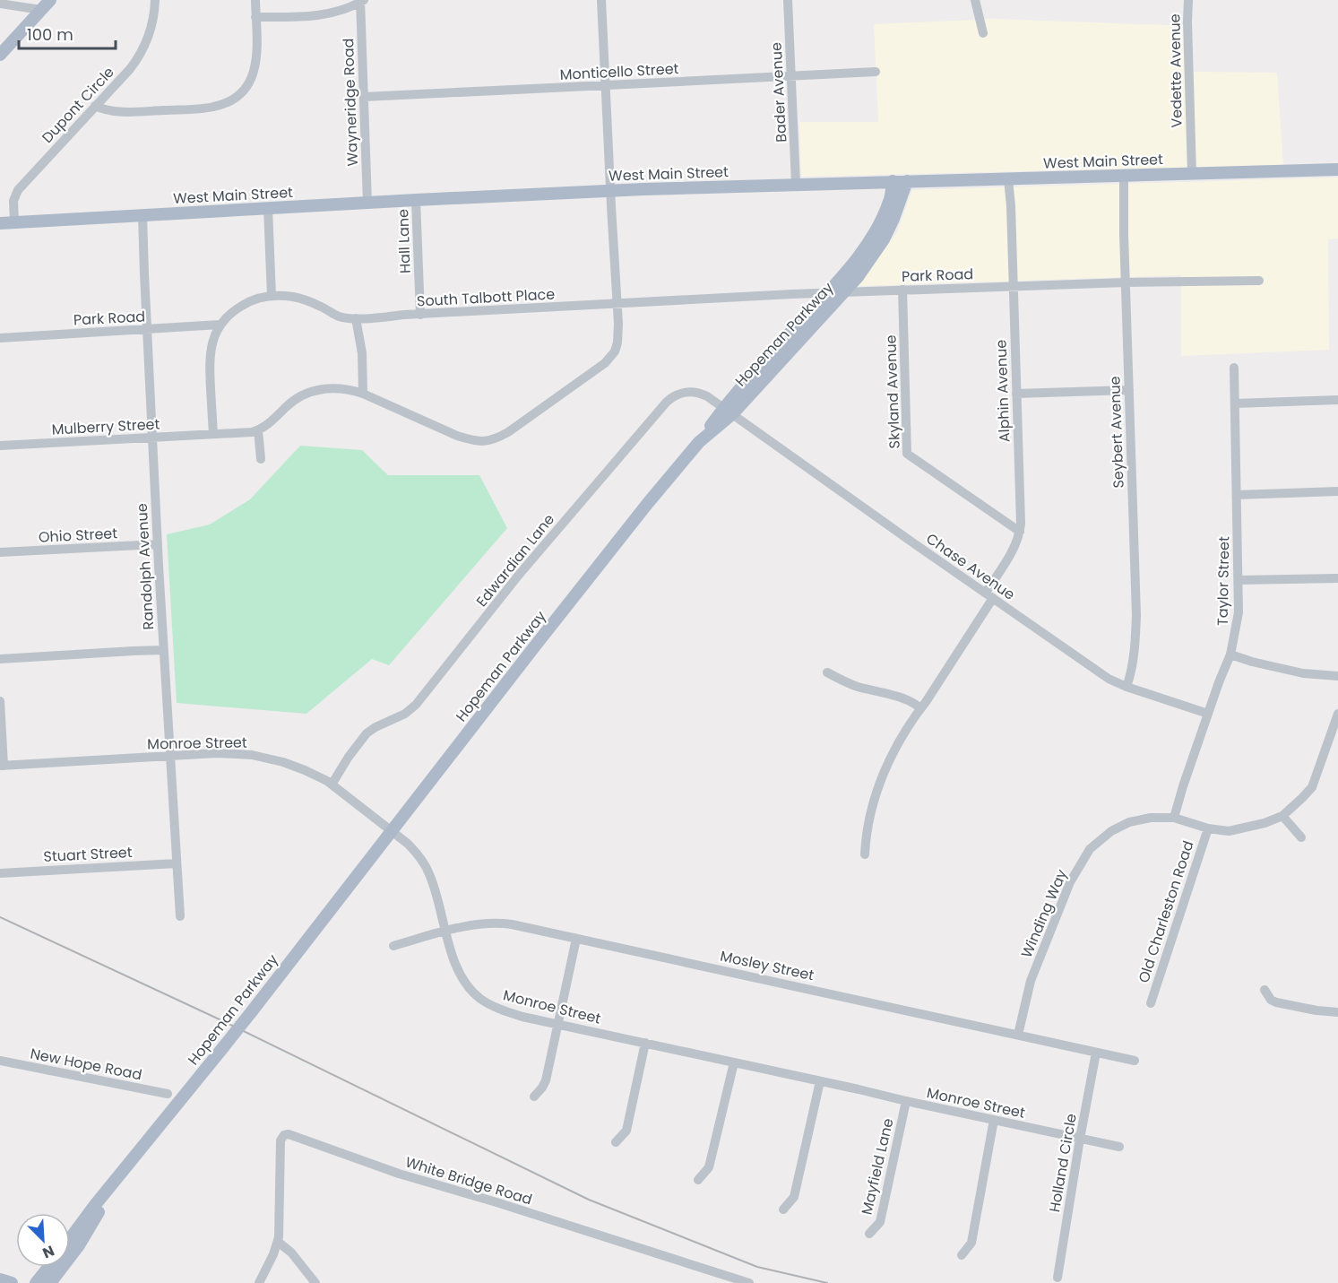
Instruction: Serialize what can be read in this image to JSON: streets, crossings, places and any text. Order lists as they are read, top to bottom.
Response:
{
  "streets": {
    "main road": ["West Main Street", "Hopeman Parkway"],
    "street": [
      "Vedette Avenue",
      "Monticello Street",
      "Bader Avenue",
      "Wayneridge Road",
      "Dupont Circle",
      "Hall Lane",
      "Park Road",
      "South Talbott Place",
      "Alphin Avenue",
      "Skyland Avenue",
      "Mulberry Street",
      "Seybert Avenue",
      "Ohio Street",
      "Edwardian Lane",
      "Randolph Avenue",
      "Chase Avenue",
      "Taylor Street",
      "Monroe Street",
      "Stuart Street",
      "Old Charleston Road",
      "Winding Way",
      "Mosley Street",
      "New Hope Road",
      "Holland Circle",
      "Mayfield Lane",
      "White Bridge Road"
    ]
  },
  "crossings": [
    ["Vedette Avenue", "West Main Street"],
    ["Monticello Street", "Bader Avenue"],
    ["Monticello Street", "Wayneridge Road"],
    ["Bader Avenue", "West Main Street"],
    ["Wayneridge Road", "West Main Street"],
    ["Dupont Circle", "West Main Street"],
    ["West Main Street", "Hall Lane"],
    ["West Main Street", "Hopeman Parkway"],
    ["West Main Street", "Alphin Avenue"],
    ["West Main Street", "Seybert Avenue"],
    ["West Main Street", "Randolph Avenue"],
    ["Hall Lane", "South Talbott Place"],
    ["Park Road", "South Talbott Place"],
    ["Park Road", "Hopeman Parkway"],
    ["Park Road", "Alphin Avenue"],
    ["Park Road", "Skyland Avenue"],
    ["Park Road", "Seybert Avenue"],
    ["Park Road", "Randolph Avenue"],
    ["Hopeman Parkway", "Edwardian Lane"],
    ["Hopeman Parkway", "Chase Avenue"],
    ["Hopeman Parkway", "Monroe Street"],
    ["Alphin Avenue", "Skyland Avenue"],
    ["Alphin Avenue", "Chase Avenue"],
    ["Mulberry Street", "Randolph Avenue"],
    ["Seybert Avenue", "Chase Avenue"],
    ["Ohio Street", "Randolph Avenue"],
    ["Edwardian Lane", "Chase Avenue"],
    ["Edwardian Lane", "Monroe Street"],
    ["Randolph Avenue", "Monroe Street"],
    ["Randolph Avenue", "Stuart Street"],
    ["Chase Avenue", "Taylor Street"],
    ["Taylor Street", "Winding Way"],
    ["Monroe Street", "Mosley Street"],
    ["Monroe Street", "Holland Circle"],
    ["Monroe Street", "Mayfield Lane"],
    ["Old Charleston Road", "Winding Way"],
    ["Winding Way", "Mosley Street"],
    ["Mosley Street", "Holland Circle"]
  ],
  "scale_bar": "100 m",
  "north": "bottom right"
}
